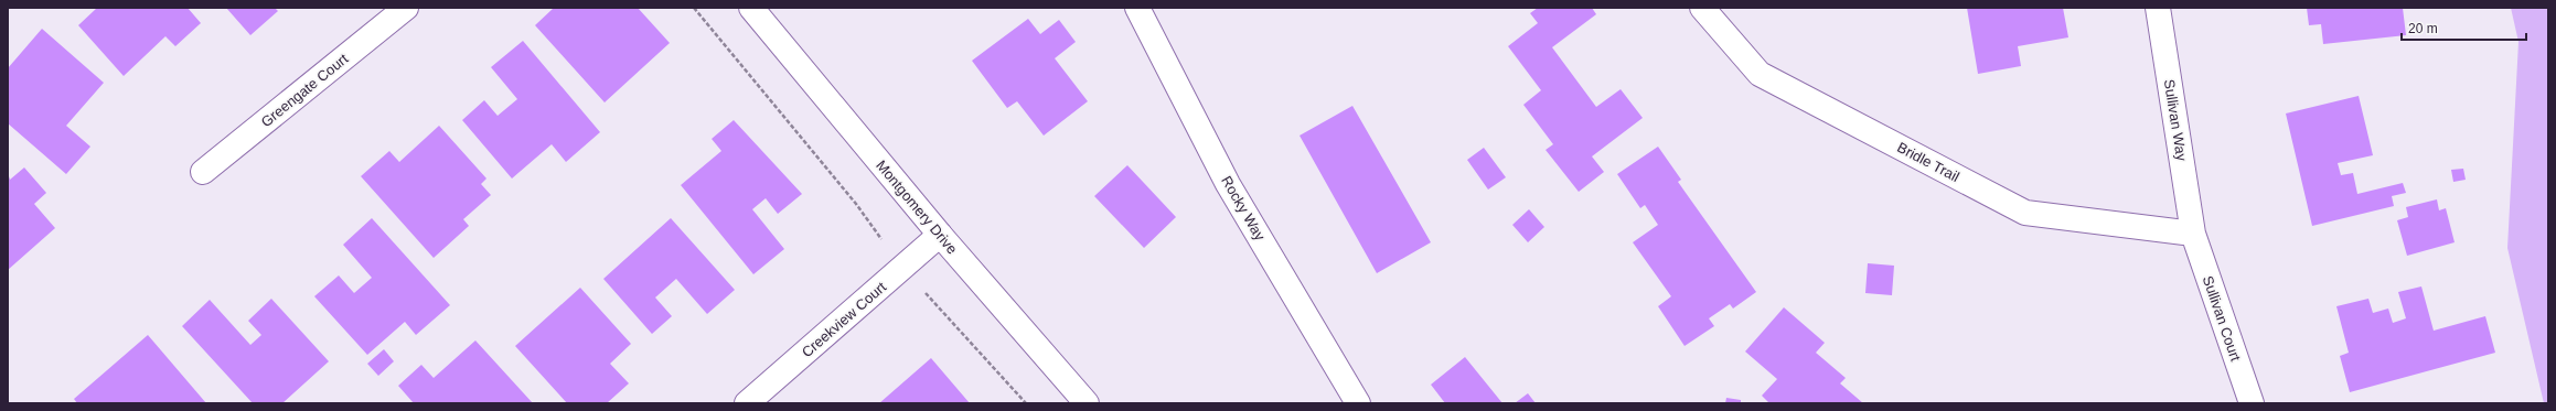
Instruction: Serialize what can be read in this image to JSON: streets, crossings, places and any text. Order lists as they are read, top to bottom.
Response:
{
  "streets": {
    "street": [
      "Greengate Court",
      "Sullivan Way",
      "Bridle Trail",
      "Montgomery Drive",
      "Rocky Way",
      "Sullivan Court",
      "Creekview Court"
    ]
  },
  "crossings": [
    ["Sullivan Way", "Bridle Trail"],
    ["Sullivan Way", "Sullivan Court"],
    ["Bridle Trail", "Sullivan Court"],
    ["Montgomery Drive", "Creekview Court"]
  ],
  "scale_bar": "20 m"
}
